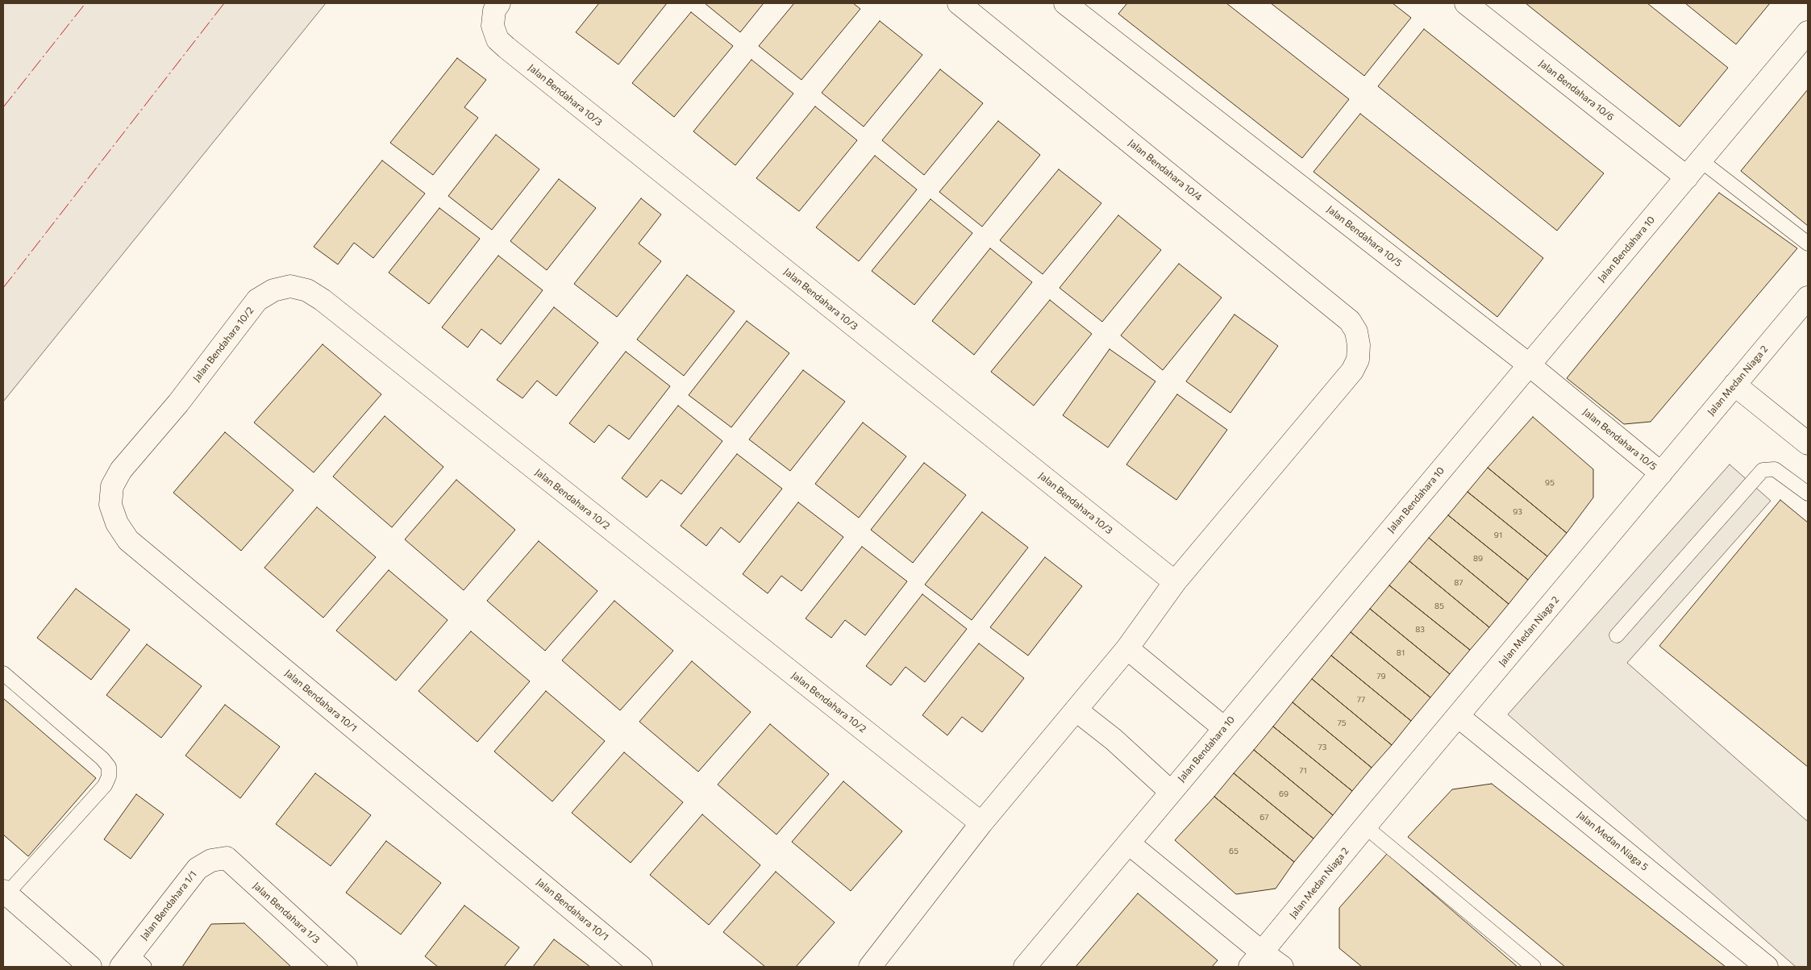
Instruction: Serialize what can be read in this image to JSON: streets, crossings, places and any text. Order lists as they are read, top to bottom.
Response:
{
  "streets": {
    "street": [
      "Jalan Bendahara 10/6",
      "Jalan Bendahara 10/3",
      "Jalan Bendahara 10/4",
      "Jalan Bendahara 10/5",
      "Jalan Bendahara 10",
      "Jalan Bendahara 10/2",
      "Jalan Medan Niaga 2",
      "Jalan Bendahara 10/1",
      "Jalan Medan Niaga 5",
      "Jalan Bendahara 1/1",
      "Jalan Bendahara 1/3"
    ]
  },
  "crossings": [
    ["Jalan Bendahara 10/6", "Jalan Bendahara 10"],
    ["Jalan Bendahara 10/3", "Jalan Bendahara 10/4"],
    ["Jalan Bendahara 10/5", "Jalan Bendahara 10"],
    ["Jalan Bendahara 10/5", "Jalan Medan Niaga 2"],
    ["Jalan Bendahara 10/2", "Jalan Bendahara 10/1"],
    ["Jalan Medan Niaga 2", "Jalan Medan Niaga 5"],
    ["Jalan Bendahara 1/1", "Jalan Bendahara 1/3"]
  ],
  "house_numbers": [
    "95",
    "93",
    "91",
    "89",
    "87",
    "85",
    "83",
    "81",
    "79",
    "77",
    "75",
    "73",
    "71",
    "69",
    "67",
    "65"
  ]
}
